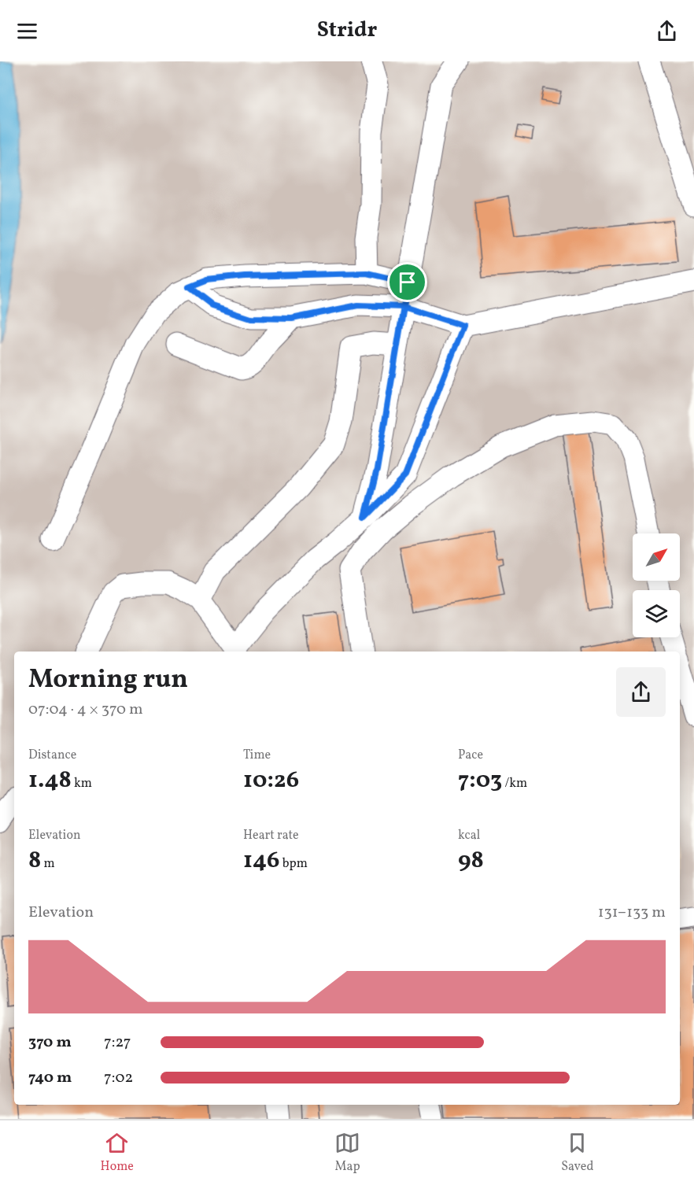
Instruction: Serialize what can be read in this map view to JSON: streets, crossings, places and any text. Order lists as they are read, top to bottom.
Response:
{
  "north": "top right",
  "page": {
    "header": "Stridr",
    "heading": ["Morning run", "07:04 · 4 × 370 m"],
    "stats": [
      ["Distance", "1.48 km"],
      ["Time", "10:26"],
      ["Pace", "7:03 /km"],
      ["Elevation", "8 m"],
      ["Heart rate", "146 bpm"],
      ["kcal", "98"]
    ],
    "chart": ["Elevation", "131–133 m"],
    "list": [
      {
        "name": "370 m",
        "note": "7:27"
      },
      {
        "name": "740 m",
        "note": "7:02"
      }
    ],
    "tabs": ["Home", "Map", "Saved"]
  }
}
